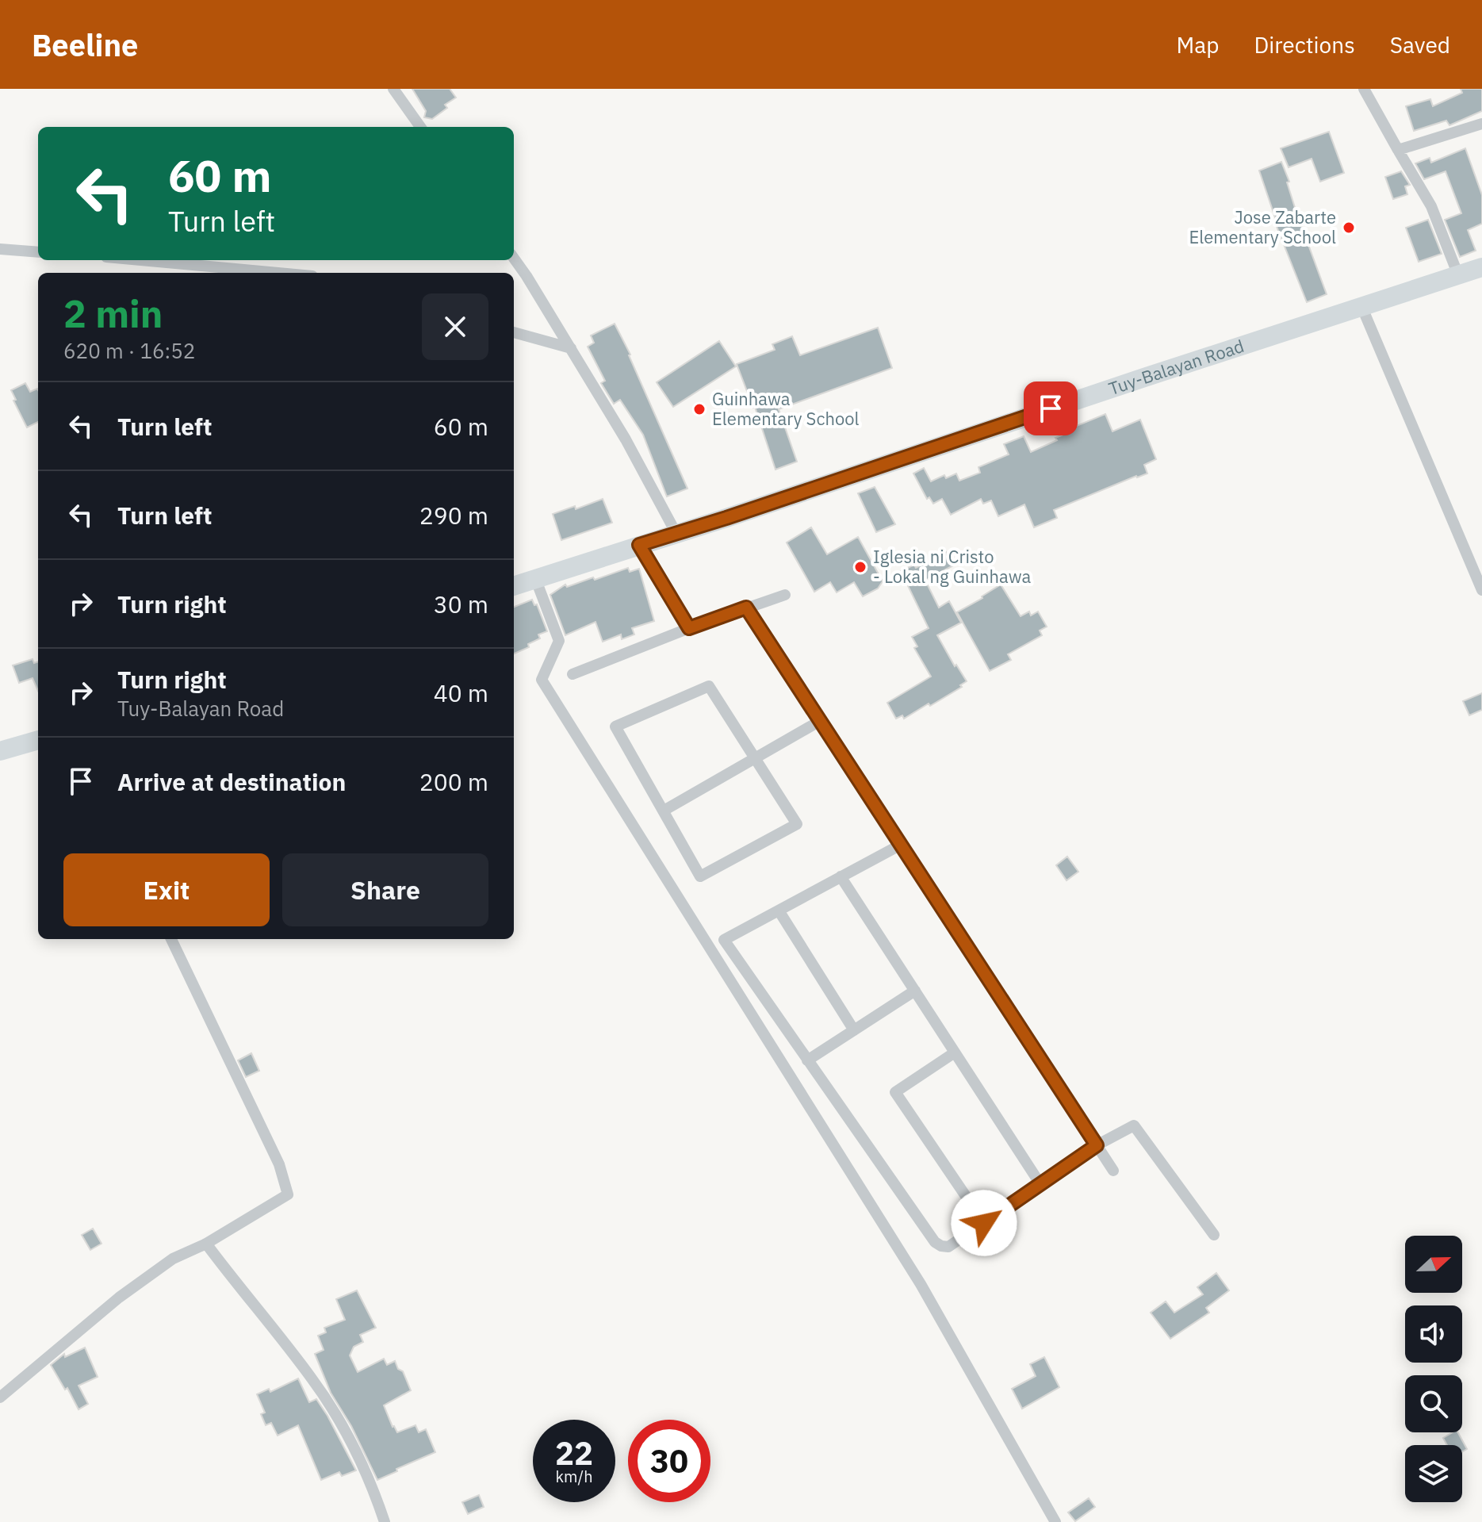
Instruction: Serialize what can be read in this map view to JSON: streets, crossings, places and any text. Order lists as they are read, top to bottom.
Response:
{
  "streets": {
    "main road": ["Tuy-Balayan Road"]
  },
  "places": ["Jose Zabarte Elementary School", "Guinhawa Elementary School", "Iglesia ni Cristo - Lokal ng Guinhawa"],
  "north": "right",
  "page": {
    "header": "Beeline",
    "nav": ["Map", "Directions", "Saved"],
    "turn": ["60 m", "Turn left"],
    "heading": ["2 min", "620 m · 16:52"],
    "list": [
      {
        "name": "Turn left",
        "value": "60 m"
      },
      {
        "name": "Turn left",
        "value": "290 m"
      },
      {
        "name": "Turn right",
        "value": "30 m"
      },
      {
        "name": "Turn right",
        "note": "Tuy-Balayan Road",
        "value": "40 m"
      },
      {
        "name": "Arrive at destination",
        "value": "200 m"
      }
    ],
    "buttons": ["Exit", "Share"],
    "speed": "22 km/h",
    "limit": "30"
  }
}
